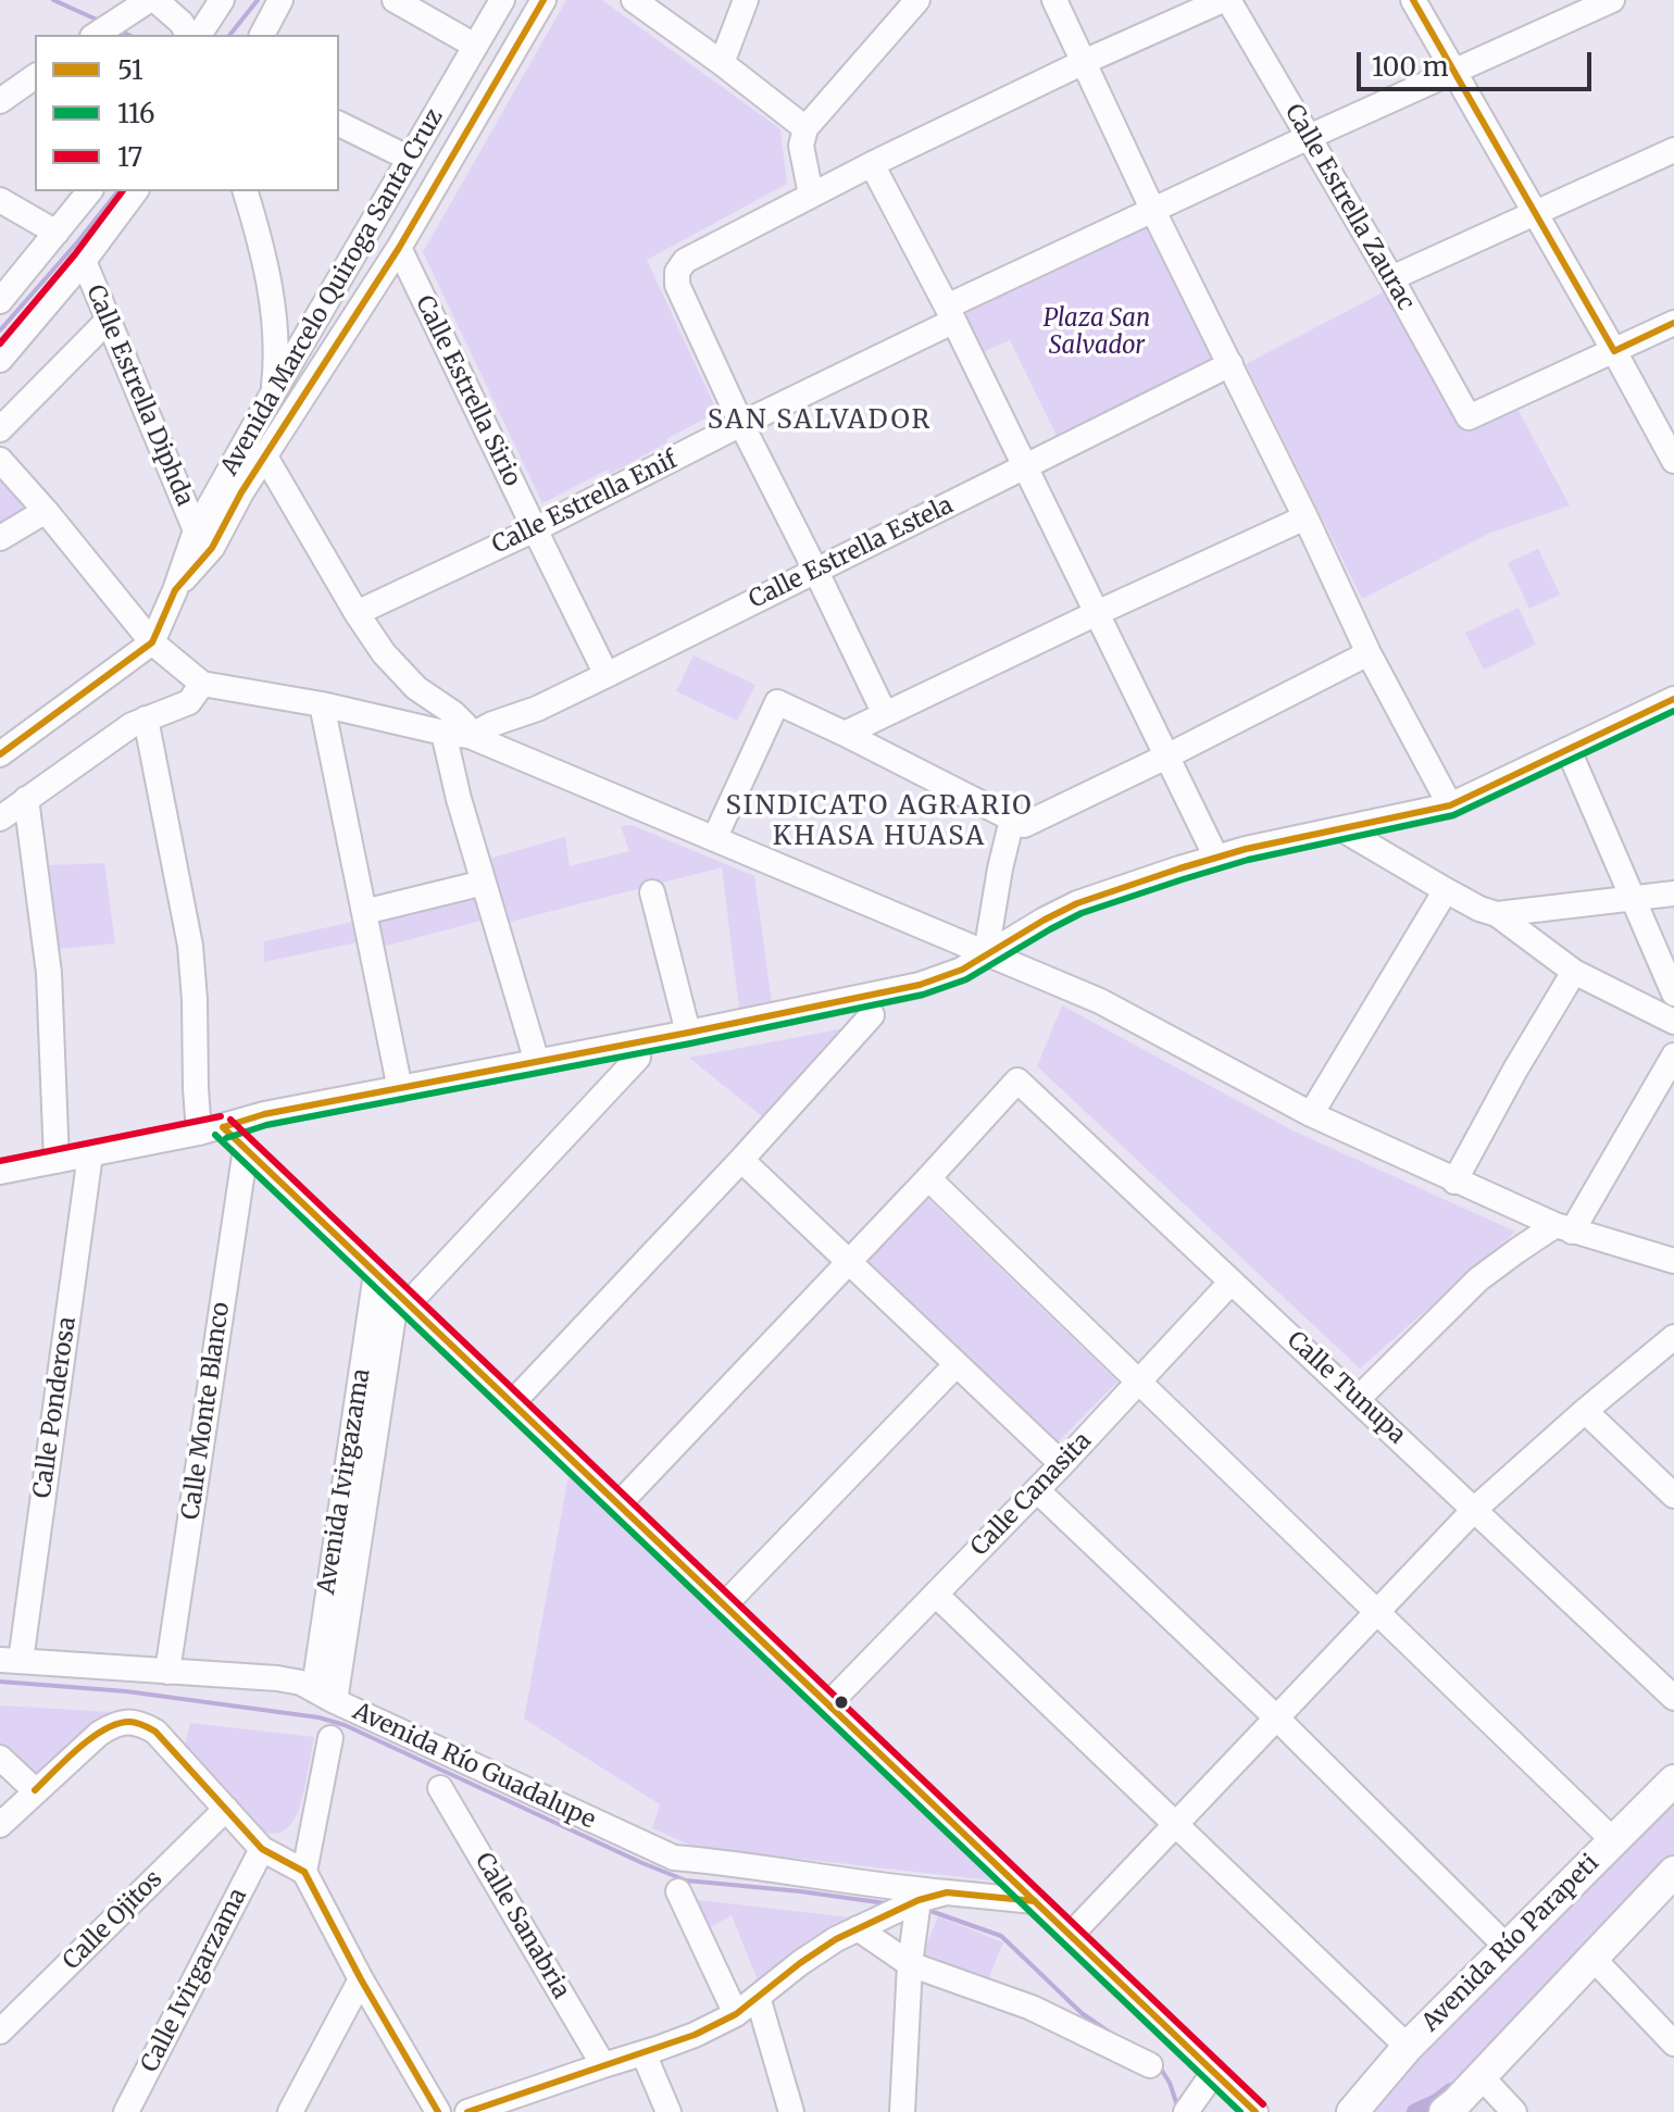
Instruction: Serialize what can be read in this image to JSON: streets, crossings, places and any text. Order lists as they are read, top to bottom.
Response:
{
  "streets": {
    "main road": ["Avenida Río Parapeti"],
    "street": [
      "Calle Estrella Zaurac",
      "Avenida Marcelo Quiroga Santa Cruz",
      "Calle Estrella Sirio",
      "Calle Estrella Diphda",
      "Calle Estrella Enif",
      "Calle Estrella Estela",
      "Calle Tunupa",
      "Calle Ponderosa",
      "Calle Monte Blanco",
      "Avenida Ivirgazama",
      "Calle Canasita",
      "Avenida Río Guadalupe",
      "Calle Ojitos",
      "Calle Sanabria",
      "Calle Ivirgarzama"
    ]
  },
  "crossings": [
    ["Calle Estrella Zaurac", "Calle Estrella Enif"],
    ["Avenida Marcelo Quiroga Santa Cruz", "Calle Estrella Sirio"],
    ["Avenida Marcelo Quiroga Santa Cruz", "Calle Estrella Diphda"],
    ["Calle Estrella Sirio", "Calle Estrella Enif"],
    ["Calle Estrella Sirio", "Calle Estrella Estela"],
    ["Calle Tunupa", "Calle Canasita"],
    ["Calle Ponderosa", "Avenida Río Guadalupe"],
    ["Calle Monte Blanco", "Avenida Río Guadalupe"],
    ["Avenida Ivirgazama", "Avenida Río Guadalupe"]
  ],
  "districts": ["SAN SALVADOR", "SINDICATO AGRARIO KHASA HUASA"],
  "parks": ["Plaza San Salvador"],
  "lines": ["transit line 51", "transit line 17", "transit line 116"],
  "legend": ["51", "116", "17"],
  "scale_bar": "100 m"
}
